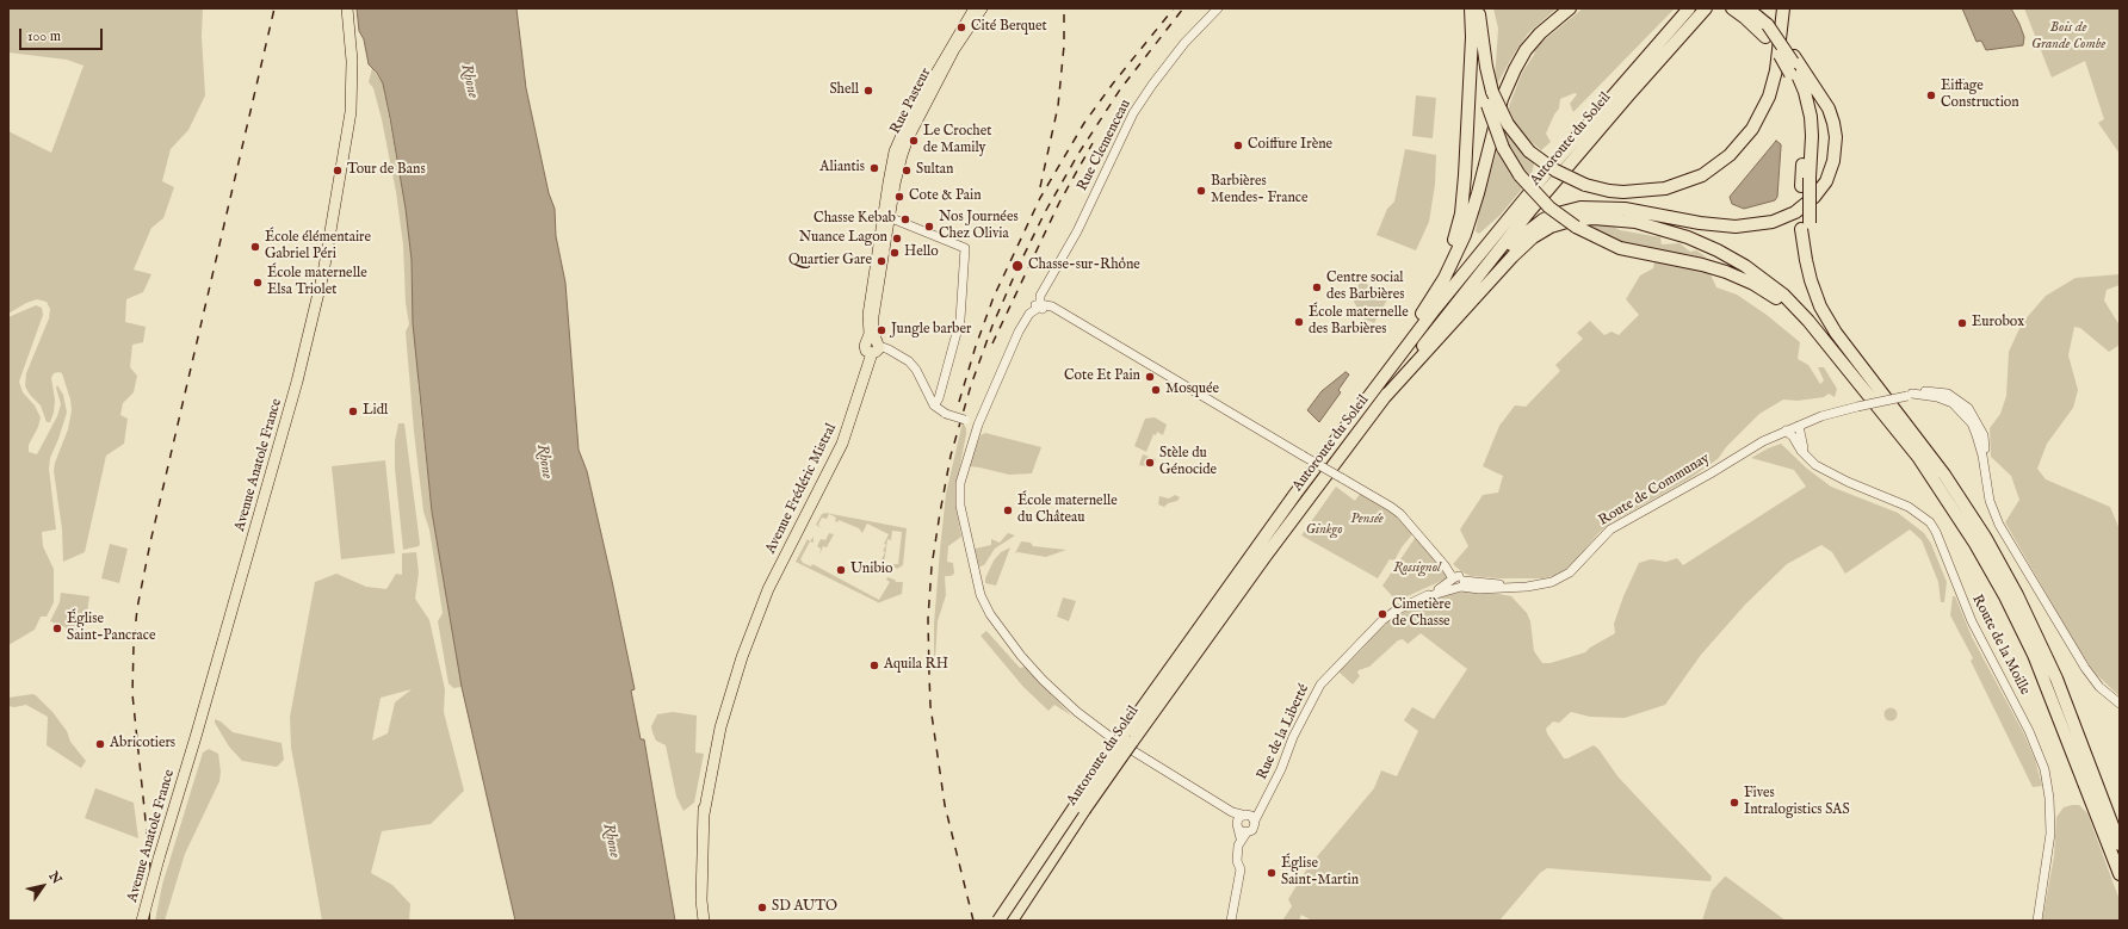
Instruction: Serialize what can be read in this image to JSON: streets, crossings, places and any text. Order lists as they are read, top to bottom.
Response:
{
  "streets": {
    "highway": ["Autoroute du Soleil"],
    "main road": ["Rue Pasteur", "Avenue Anatole France", "Avenue Frédéric Mistral"],
    "street": [
      "Rue Clemenceau",
      "Route de Communay",
      "Route de la Moille",
      "Rue de la Liberté"
    ]
  },
  "crossings": [
    ["Route de Communay", "Route de la Moille"],
    ["Route de Communay", "Rue de la Liberté"]
  ],
  "water": ["Rhone"],
  "parks": [
    "Bois de Grande Combe",
    "Pensée",
    "Ginkgo",
    "Rossignol"
  ],
  "places": [
    "Cité Berquet",
    "Shell",
    "Eiffage Construction",
    "Le Crochet de Mamily",
    "Coiffure Irène",
    "Aliantis",
    "Tour de Bans",
    "Sultan",
    "Barbières Mendes- France",
    "Cote & Pain",
    "Chasse Kebab",
    "Nos Journées Chez Olivia",
    "Nuance Lagon",
    "École élémentaire Gabriel Péri",
    "Hello",
    "Quartier Gare",
    "Chasse-sur-Rhône",
    "École maternelle Elsa Triolet",
    "Centre social des Barbières",
    "École maternelle des Barbières",
    "Eurobox",
    "Jungle barber",
    "Cote Et Pain",
    "Mosquée",
    "Lidl",
    "Stèle du Génocide",
    "École maternelle du Château",
    "Unibio",
    "Cimetière de Chasse",
    "Église Saint-Pancrace",
    "Aquila RH",
    "Abricotiers",
    "Fives Intralogistics SAS",
    "Église Saint-Martin",
    "SD AUTO"
  ],
  "scale_bar": "100 m",
  "north": "top right"
}
